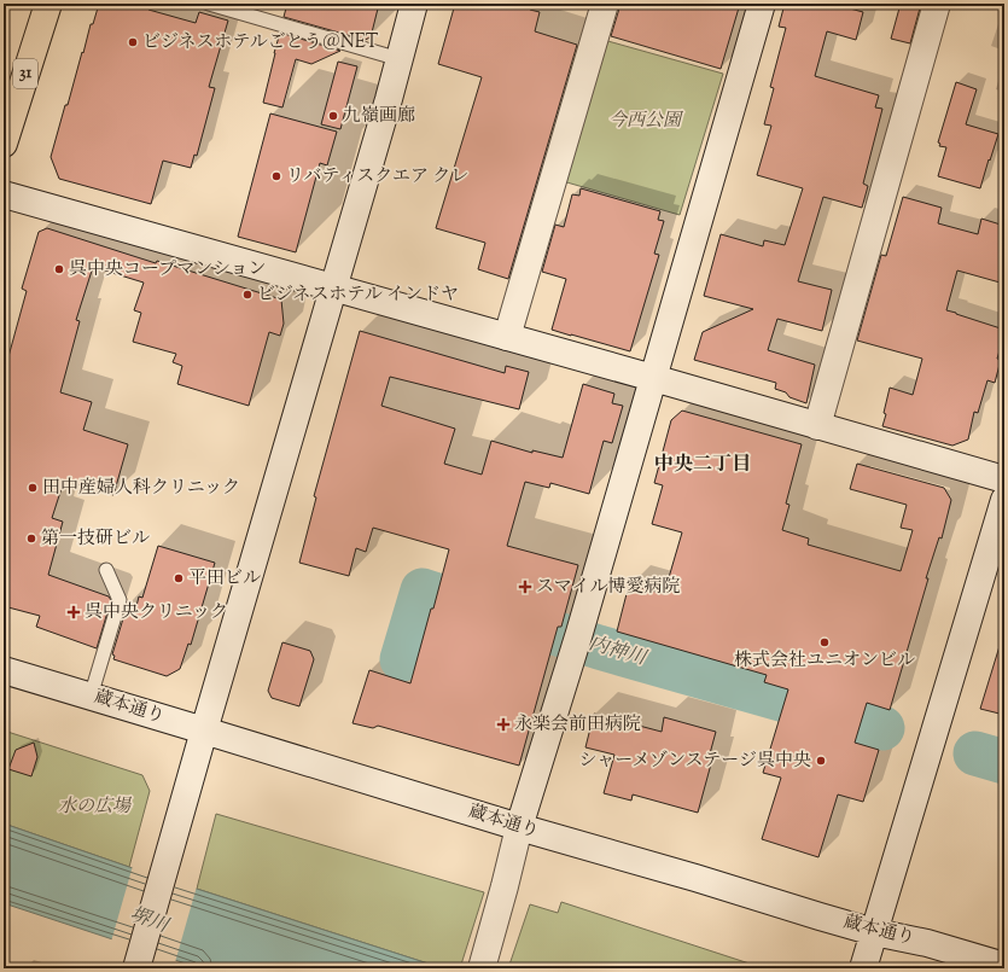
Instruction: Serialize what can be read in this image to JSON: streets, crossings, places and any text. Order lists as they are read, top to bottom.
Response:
{
  "streets": {
    "highway": ["31"],
    "street": ["蔵本通り"]
  },
  "districts": ["中央二丁目"],
  "water": ["内神川", "堺川"],
  "parks": ["今西公園", "水の広場"],
  "places": {
    "other": [
      "ビジネスホテルごとう＠NET",
      "九嶺画廊",
      "リバティスクエア クレ",
      "呉中央コープマンション",
      "ビジネスホテル インドヤ",
      "田中産婦人科クリニック",
      "第一技研ビル",
      "平田ビル",
      "株式会社ユニオンビル",
      "シャーメゾンステージ呉中央"
    ],
    "health": ["スマイル博愛病院", "呉中央クリニック", "永楽会前田病院"]
  }
}
